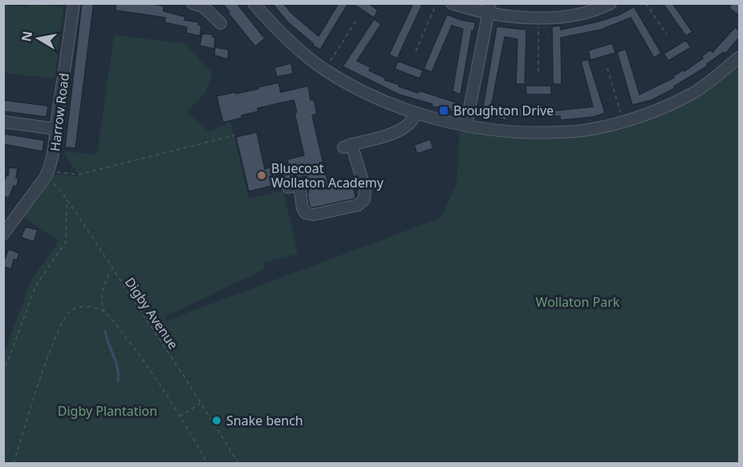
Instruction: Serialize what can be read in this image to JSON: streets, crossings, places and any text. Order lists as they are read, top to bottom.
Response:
{
  "streets": {
    "street": ["Harrow Road"],
    "path": ["Digby Avenue"]
  },
  "crossings": [
    ["Harrow Road", "Digby Avenue"]
  ],
  "parks": ["Wollaton Park", "Digby Plantation"],
  "places": {
    "transit": ["Broughton Drive"],
    "other": ["Bluecoat Wollaton Academy", "Snake bench"]
  },
  "north": "left"
}
